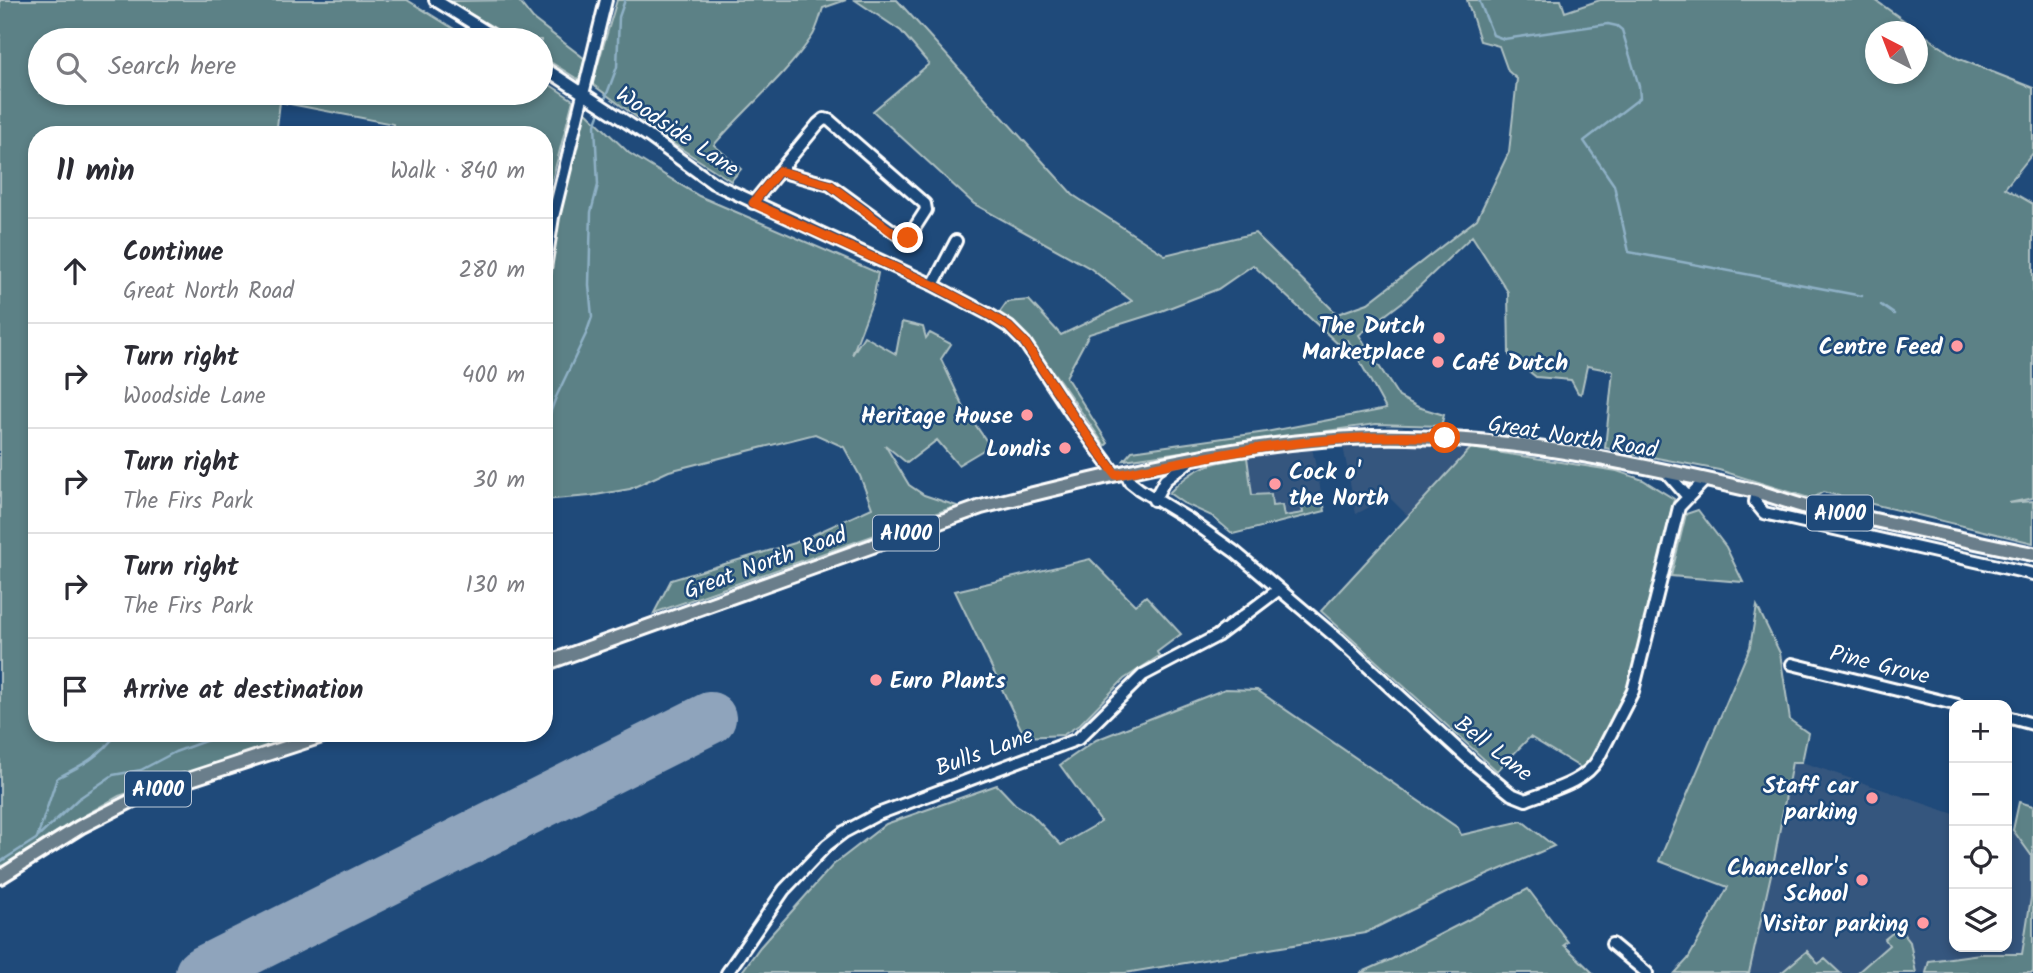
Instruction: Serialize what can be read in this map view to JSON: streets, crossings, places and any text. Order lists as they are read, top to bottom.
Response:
{
  "streets": {
    "main road": ["Great North Road", "A1000"],
    "street": [
      "Woodside Lane",
      "Pine Grove",
      "Bell Lane",
      "Bulls Lane"
    ]
  },
  "crossings": [
    ["Woodside Lane", "Great North Road"],
    ["Woodside Lane", "Bell Lane"],
    ["Great North Road", "Bell Lane"],
    ["Bell Lane", "Bulls Lane"]
  ],
  "places": [
    "The Dutch Marketplace",
    "Centre Feed",
    "Café Dutch",
    "Heritage House",
    "Londis",
    "Cock o' the North",
    "Euro Plants",
    "Staff car parking",
    "Chancellor's School",
    "Visitor parking"
  ],
  "north": "top left",
  "page": {
    "search": "Search here",
    "heading": ["11 min", "Walk · 840 m"],
    "list": [
      ["Continue", "Great North Road", "280 m"],
      ["Turn right", "Woodside Lane", "400 m"],
      ["Turn right", "The Firs Park", "30 m"],
      ["Turn right", "The Firs Park", "130 m"],
      "Arrive at destination"
    ],
    "map_buttons": ["+", "−"]
  }
}
